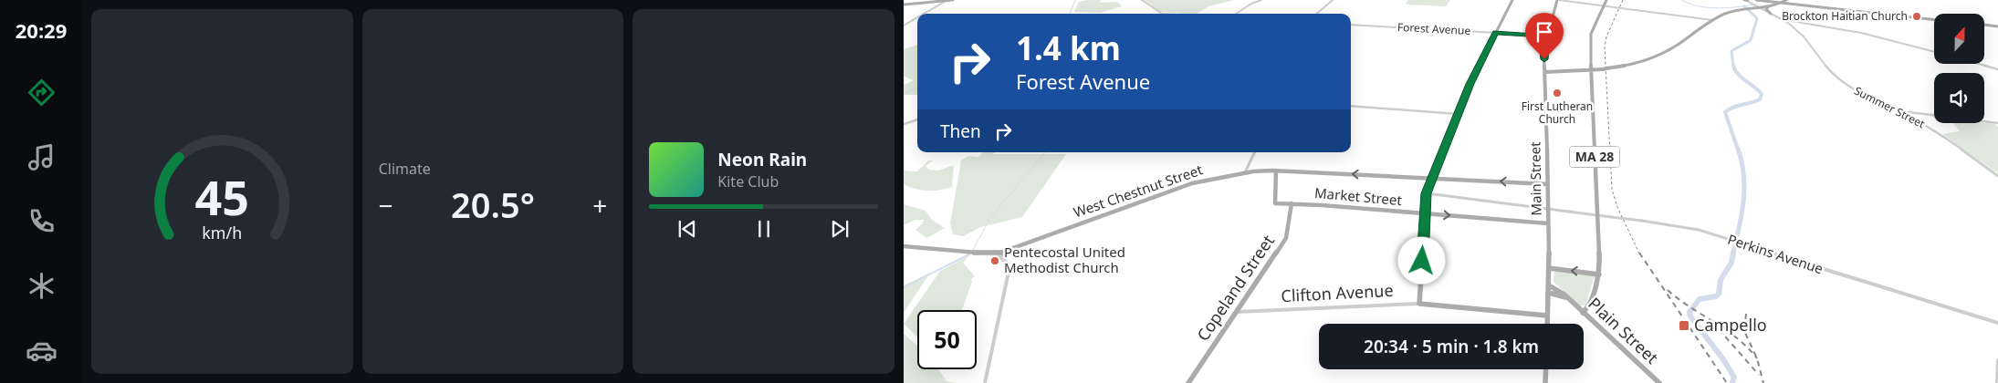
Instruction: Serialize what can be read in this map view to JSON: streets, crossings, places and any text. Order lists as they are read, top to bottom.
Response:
{
  "streets": {
    "main road": [
      "MA 28",
      "Main Street",
      "West Chestnut Street",
      "Market Street",
      "Copeland Street",
      "Clifton Avenue",
      "Plain Street"
    ],
    "street": ["Forest Avenue", "Summer Street", "Perkins Avenue"]
  },
  "crossings": [
    ["Forest Avenue", "Main Street"],
    ["MA 28", "Perkins Avenue"],
    ["MA 28", "Plain Street"],
    ["Main Street", "West Chestnut Street"],
    ["Main Street", "Market Street"],
    ["Main Street", "Perkins Avenue"],
    ["Main Street", "Clifton Avenue"],
    ["Main Street", "Plain Street"],
    ["West Chestnut Street", "Market Street"],
    ["Market Street", "Copeland Street"],
    ["Copeland Street", "Clifton Avenue"]
  ],
  "one_way": ["West Chestnut Street", "Market Street"],
  "places": {
    "other": ["Brockton Haitian Church", "First Lutheran Church", "Pentecostal United Methodist Church"],
    "transit": ["Campello"]
  },
  "north": "top",
  "page": {
    "tabs": "20:29",
    "tile": "Climate",
    "turn": ["1.4 km", "Forest Avenue"],
    "then": "Then",
    "song": ["Neon Rain", "Kite Club"],
    "heat": ["−", "20.5°", "+"],
    "limit": "50",
    "trip": "20:34 · 5 min · 1.8 km",
    "gauge": ["45", "km/h"]
  }
}
